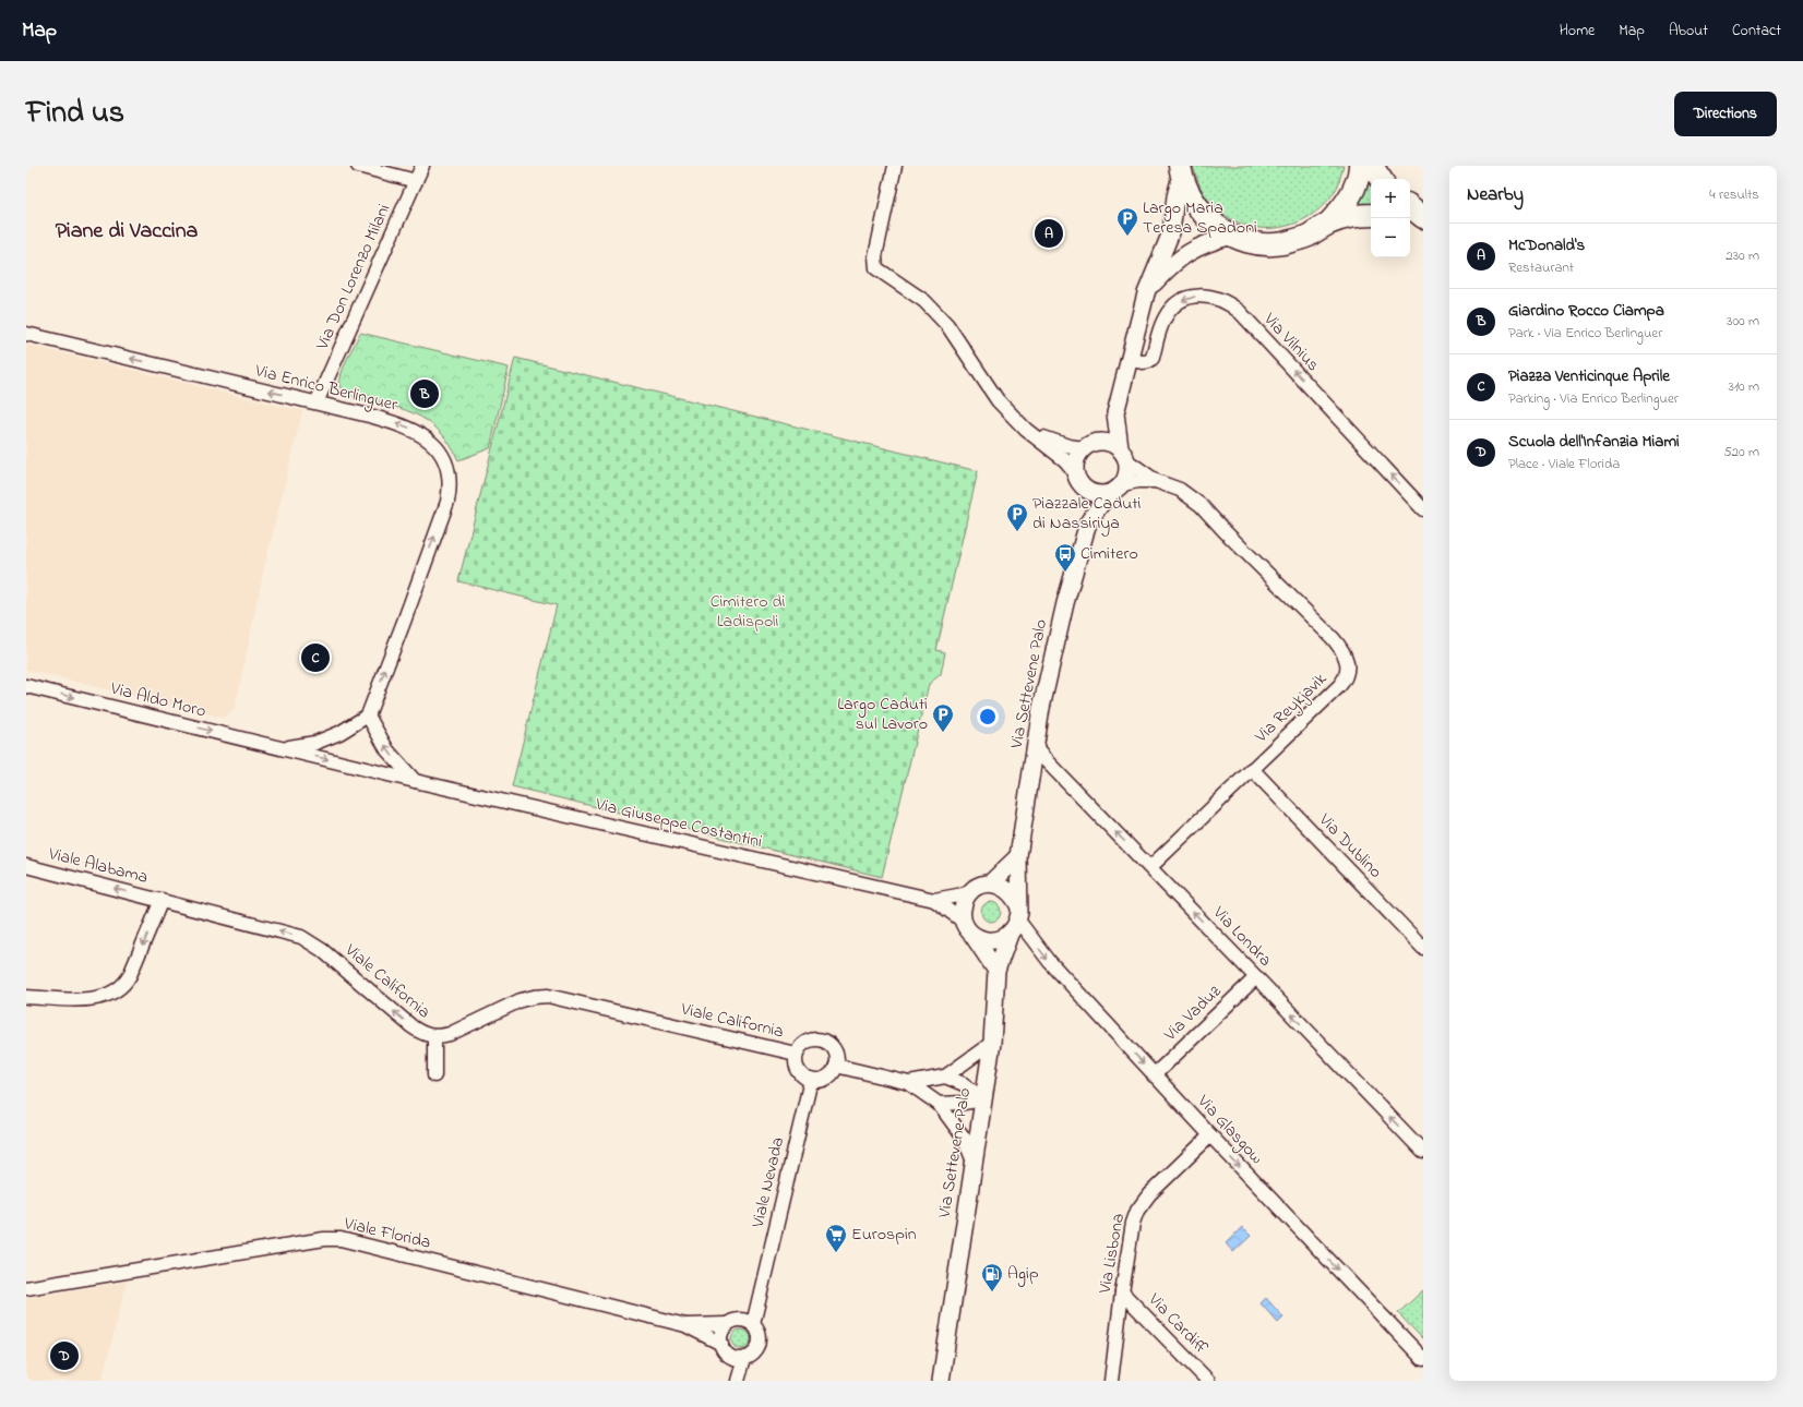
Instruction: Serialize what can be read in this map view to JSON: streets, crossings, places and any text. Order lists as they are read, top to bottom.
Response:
{
  "streets": {
    "street": [
      "Via Don Lorenzo Milani",
      "Via Vilnius",
      "Via Enrico Berlinguer",
      "Via Settevene Palo",
      "Via Aldo Moro",
      "Via Reykjavik",
      "Via Giuseppe Costantini",
      "Via Dublino",
      "Viale Alabama",
      "Via Londra",
      "Viale California",
      "Via Vaduz",
      "Via Glasgow",
      "Viale Nevada",
      "Viale Florida",
      "Via Lisbona",
      "Via Cardiff"
    ]
  },
  "crossings": [
    ["Via Don Lorenzo Milani", "Via Enrico Berlinguer"],
    ["Via Vilnius", "Via Settevene Palo"],
    ["Via Settevene Palo", "Via Reykjavik"],
    ["Via Settevene Palo", "Via Londra"],
    ["Via Settevene Palo", "Via Glasgow"],
    ["Via Aldo Moro", "Via Giuseppe Costantini"],
    ["Via Reykjavik", "Via Dublino"],
    ["Via Reykjavik", "Via Londra"],
    ["Viale Alabama", "Viale California"],
    ["Via Londra", "Via Vaduz"],
    ["Viale California", "Viale Nevada"],
    ["Via Vaduz", "Via Glasgow"],
    ["Via Glasgow", "Via Lisbona"],
    ["Viale Nevada", "Viale Florida"],
    ["Via Lisbona", "Via Cardiff"]
  ],
  "one_way": [
    "Via Aldo Moro",
    "Viale Alabama",
    "Via Londra",
    "Viale California",
    "Via Glasgow"
  ],
  "districts": ["Piane di Vaccina"],
  "parks": ["Cimitero di Ladispoli"],
  "places": {
    "parking": ["Largo Maria Teresa Spadoni", "Piazzale Caduti di Nassiriya", "Largo Caduti sul Lavoro"],
    "bus stop": ["Cimitero"],
    "supermarket": ["Eurospin"],
    "fuel station": ["Agip"]
  },
  "page": {
    "header": "Map",
    "nav": [
      "Home",
      "Map",
      "About",
      "Contact"
    ],
    "title": "Find us",
    "buttons": "Directions",
    "heading": ["Nearby", "4 results"],
    "map_buttons": ["+", "−"],
    "pins": [
      "A",
      "B",
      "C",
      "D"
    ],
    "list": [
      {
        "mark": "A",
        "name": "McDonald's",
        "note": "Restaurant",
        "value": "230 m"
      },
      {
        "mark": "B",
        "name": "Giardino Rocco Ciampa",
        "note": "Park · Via Enrico Berlinguer",
        "value": "300 m"
      },
      {
        "mark": "C",
        "name": "Piazza Venticinque Aprile",
        "note": "Parking · Via Enrico Berlinguer",
        "value": "310 m"
      },
      {
        "mark": "D",
        "name": "Scuola dell'Infanzia Miami",
        "note": "Place · Viale Florida",
        "value": "520 m"
      }
    ]
  }
}
